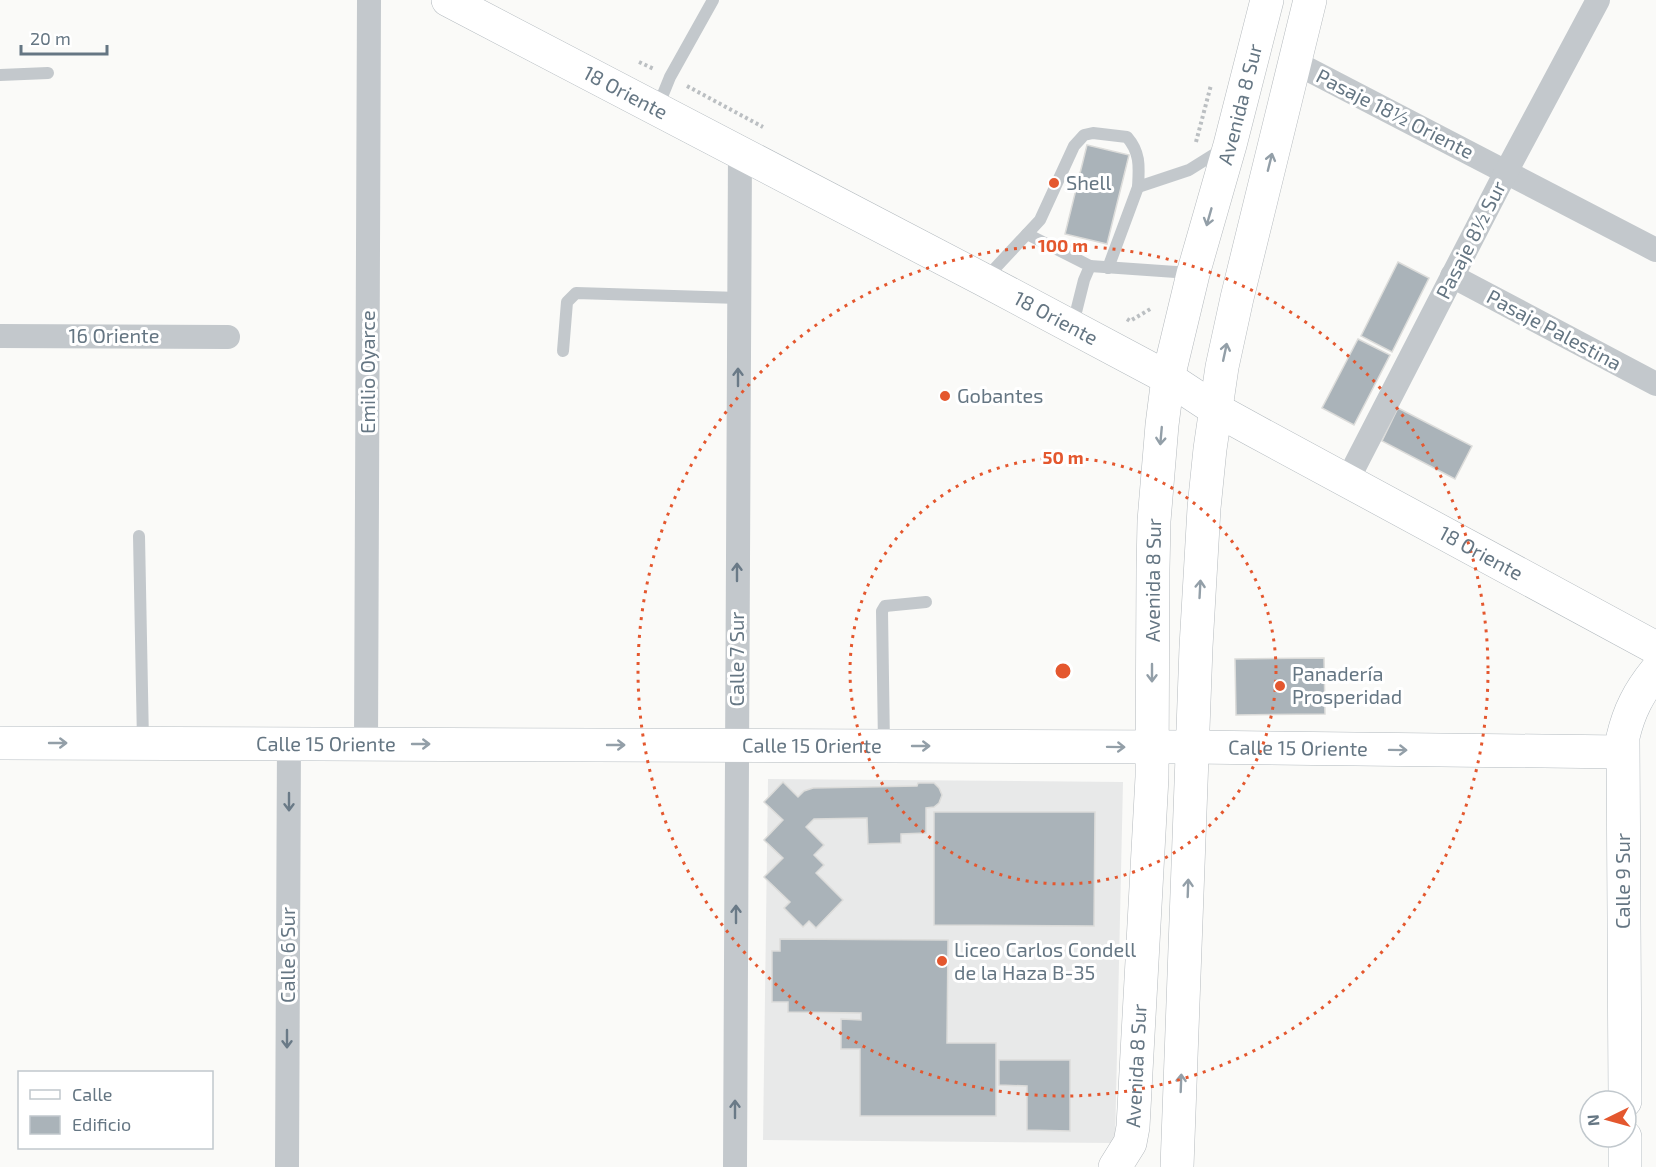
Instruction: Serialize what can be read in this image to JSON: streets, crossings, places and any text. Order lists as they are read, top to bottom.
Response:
{
  "streets": {
    "main road": [
      "18 Oriente",
      "Avenida 8 Sur",
      "Calle 15 Oriente",
      "Calle 9 Sur"
    ],
    "street": [
      "Pasaje 18½ Oriente",
      "Pasaje 8½ Sur",
      "Pasaje Palestina",
      "16 Oriente",
      "Emilio Oyarce",
      "Calle 7 Sur",
      "Calle 6 Sur"
    ]
  },
  "crossings": [
    ["18 Oriente", "Avenida 8 Sur"],
    ["18 Oriente", "Pasaje 8½ Sur"],
    ["18 Oriente", "Calle 7 Sur"],
    ["Avenida 8 Sur", "Calle 15 Oriente"],
    ["Pasaje 18½ Oriente", "Pasaje 8½ Sur"],
    ["Pasaje 8½ Sur", "Pasaje Palestina"],
    ["Emilio Oyarce", "Calle 15 Oriente"],
    ["Calle 7 Sur", "Calle 15 Oriente"],
    ["Calle 15 Oriente", "Calle 9 Sur"],
    ["Calle 15 Oriente", "Calle 6 Sur"]
  ],
  "one_way": ["Calle 7 Sur", "Calle 15 Oriente", "Calle 6 Sur"],
  "places": [
    "Shell",
    "Gobantes",
    "Panadería Prosperidad",
    "Liceo Carlos Condell de la Haza B-35"
  ],
  "legend": ["Calle", "Edificio"],
  "scale_bar": "20 m",
  "north": "left",
  "rings": ["100 m", "50 m"]
}
